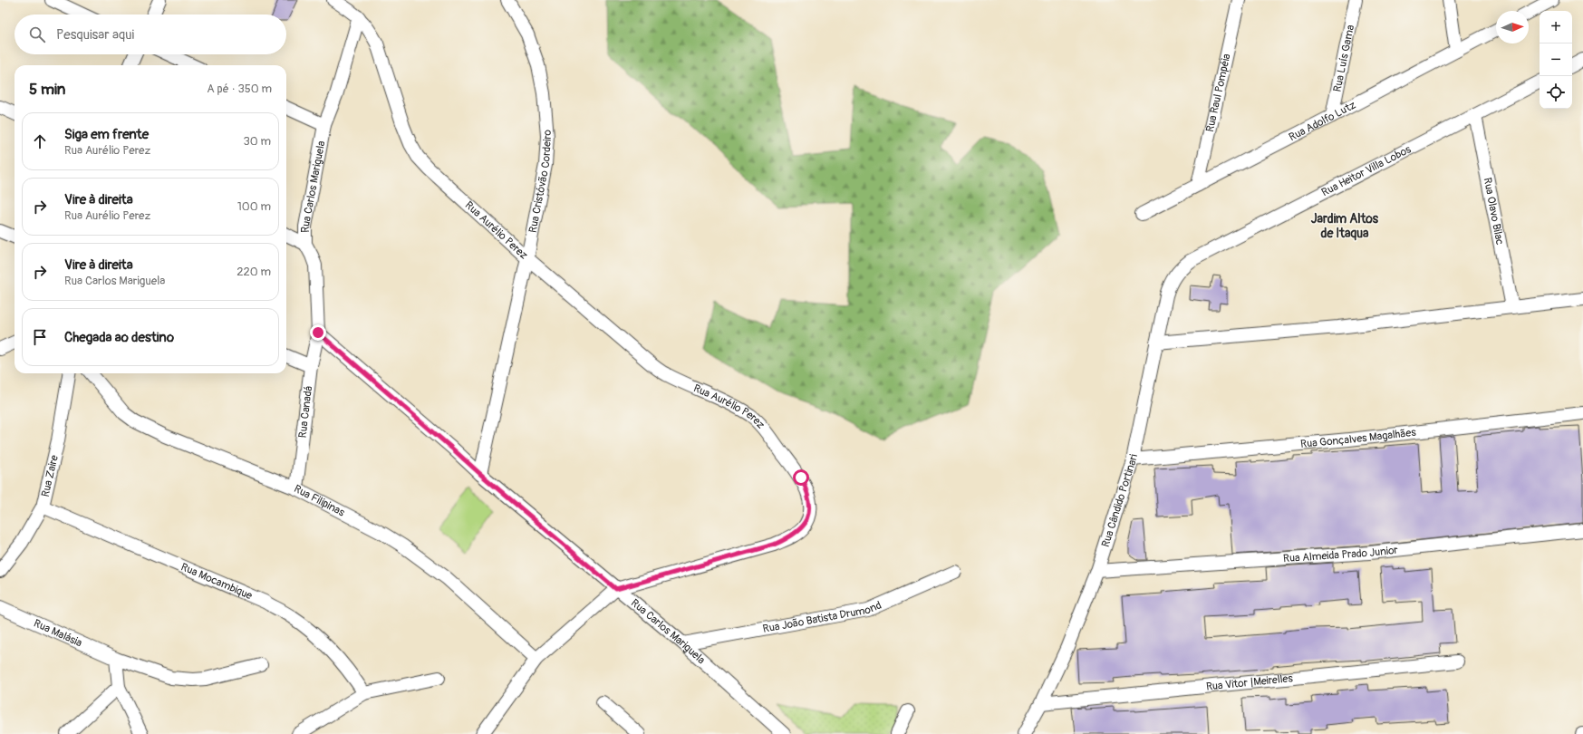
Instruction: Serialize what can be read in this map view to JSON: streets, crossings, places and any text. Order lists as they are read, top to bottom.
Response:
{
  "streets": {
    "street": [
      "Rua Luís Gama",
      "Rua Raul Pompéia",
      "Rua Adolfo Lutz",
      "Rua Heitor Villa Lobos",
      "Rua Cristóvão Cordeiro",
      "Rua Carlos Mariguela",
      "Rua Olavo Bilac",
      "Rua Aurélio Perez",
      "Rua Canadá",
      "Rua Gonçalves Magalhães",
      "Rua Zaire",
      "Rua Cândido Portinari",
      "Rua Filipinas",
      "Rua Almeida Prado Junior",
      "Rua Mocambique",
      "Rua João Batista Drumond",
      "Rua Malásia",
      "Rua Vitor |Meirelles"
    ]
  },
  "crossings": [
    ["Rua Luís Gama", "Rua Adolfo Lutz"],
    ["Rua Raul Pompéia", "Rua Adolfo Lutz"],
    ["Rua Heitor Villa Lobos", "Rua Olavo Bilac"],
    ["Rua Heitor Villa Lobos", "Rua Cândido Portinari"],
    ["Rua Cristóvão Cordeiro", "Rua Carlos Mariguela"],
    ["Rua Cristóvão Cordeiro", "Rua Aurélio Perez"],
    ["Rua Carlos Mariguela", "Rua Aurélio Perez"],
    ["Rua Carlos Mariguela", "Rua Canadá"],
    ["Rua Carlos Mariguela", "Rua João Batista Drumond"],
    ["Rua Aurélio Perez", "Rua Filipinas"],
    ["Rua Canadá", "Rua Filipinas"],
    ["Rua Gonçalves Magalhães", "Rua Cândido Portinari"],
    ["Rua Zaire", "Rua Mocambique"],
    ["Rua Cândido Portinari", "Rua Almeida Prado Junior"],
    ["Rua Cândido Portinari", "Rua Vitor |Meirelles"]
  ],
  "districts": ["Jardim Altos de Itaqua"],
  "north": "right",
  "page": {
    "map_buttons": ["+", "−"],
    "search": "Pesquisar aqui",
    "heading": ["5 min", "A pé · 350 m"],
    "list": [
      ["Siga em frente", "Rua Aurélio Perez", "30 m"],
      ["Vire à direita", "Rua Aurélio Perez", "100 m"],
      ["Vire à direita", "Rua Carlos Mariguela", "220 m"],
      "Chegada ao destino"
    ]
  }
}
